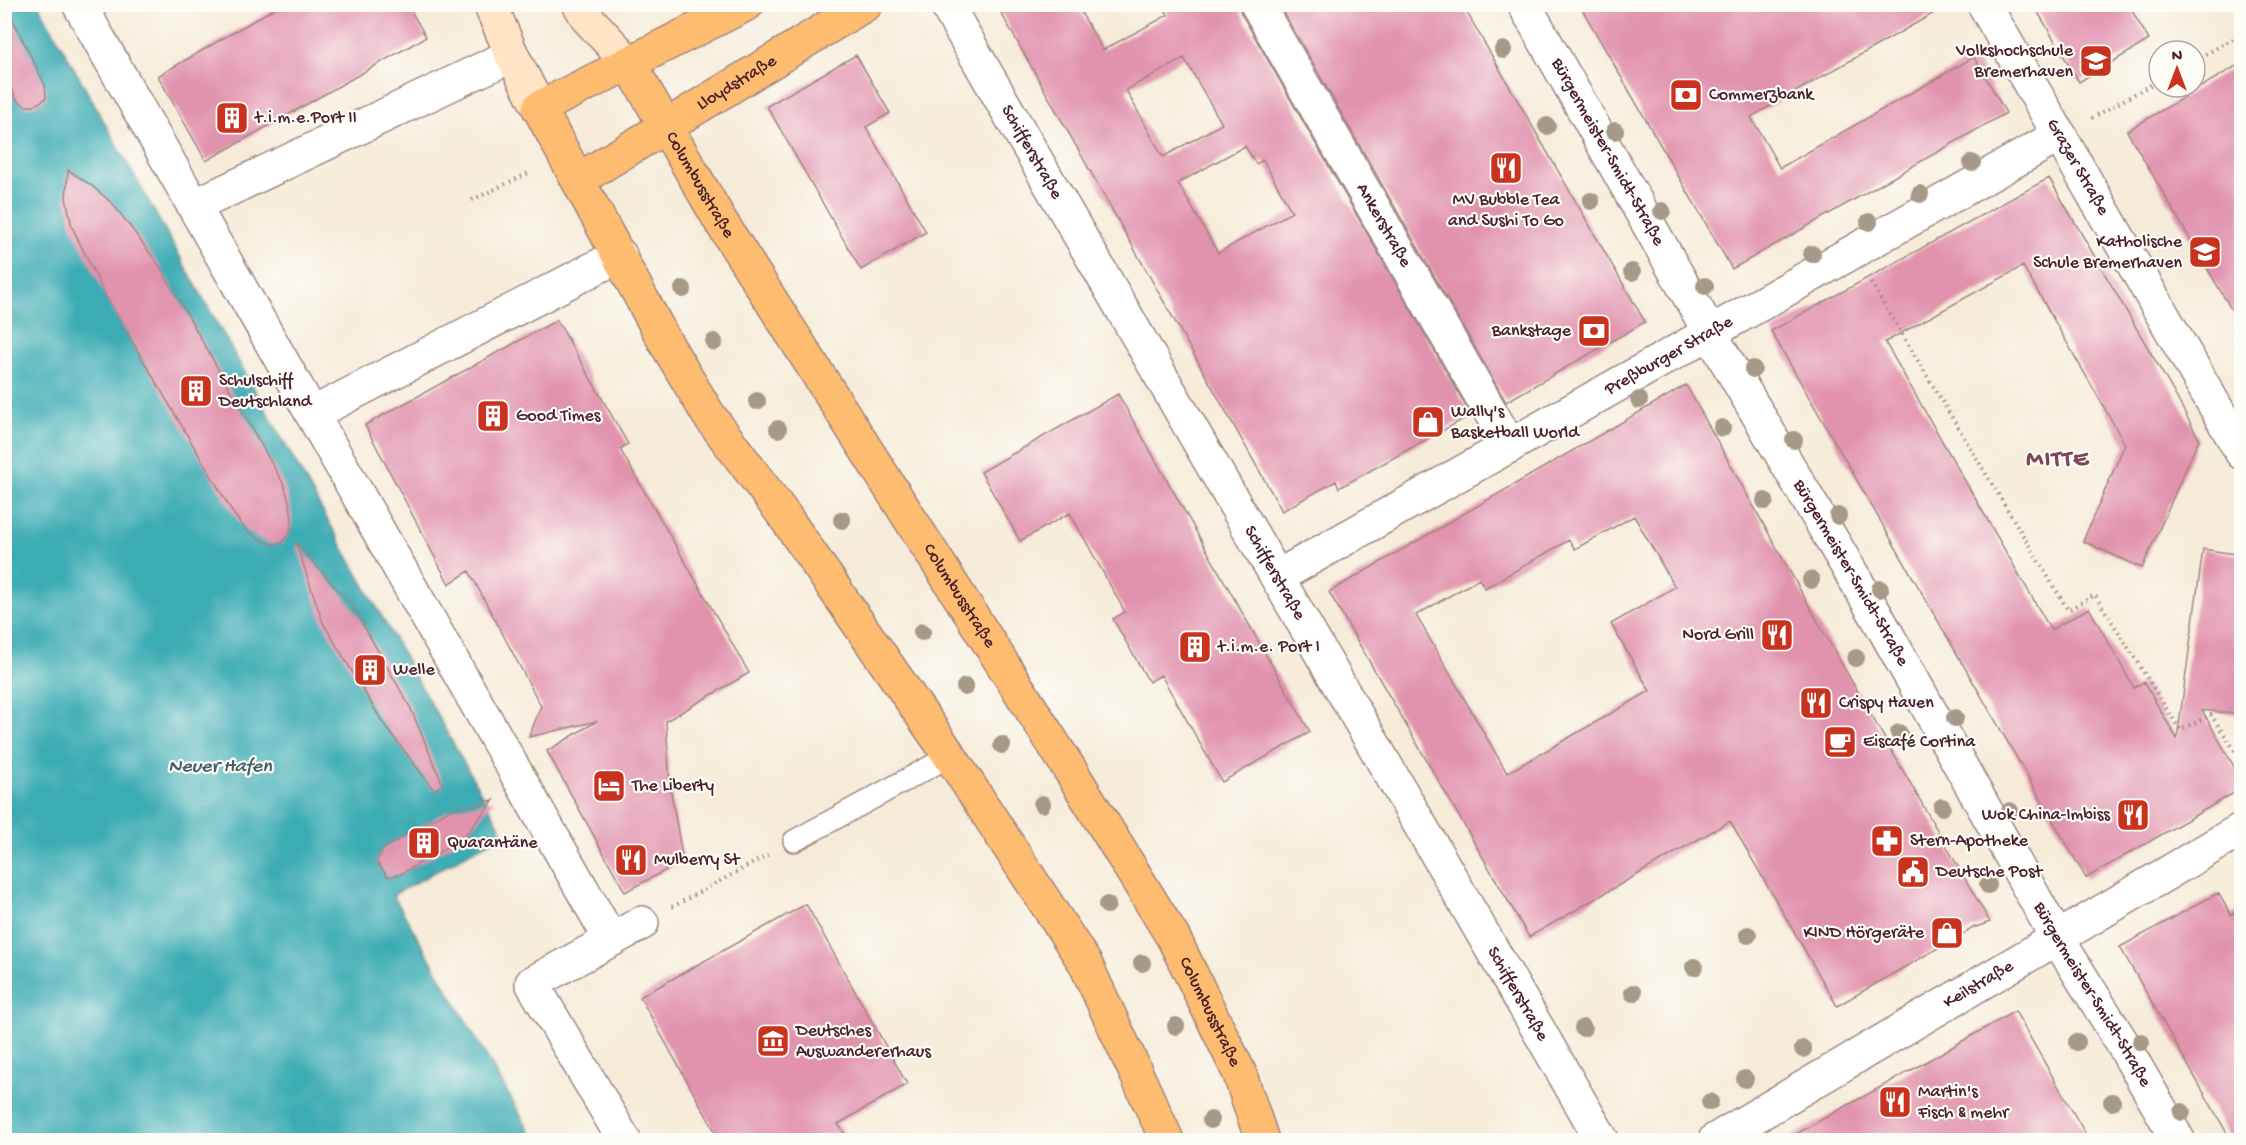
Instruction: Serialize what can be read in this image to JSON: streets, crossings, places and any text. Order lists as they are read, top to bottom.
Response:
{
  "streets": {
    "main road": ["Lloydstraße", "Columbusstraße"],
    "street": [
      "Schifferstraße",
      "Bürgermeister-Smidt-Straße",
      "Grazer Straße",
      "Ankerstraße",
      "Preßburger Straße",
      "Keilstraße"
    ]
  },
  "crossings": [
    ["Lloydstraße", "Columbusstraße"],
    ["Schifferstraße", "Preßburger Straße"],
    ["Bürgermeister-Smidt-Straße", "Preßburger Straße"],
    ["Bürgermeister-Smidt-Straße", "Keilstraße"],
    ["Grazer Straße", "Preßburger Straße"],
    ["Ankerstraße", "Preßburger Straße"]
  ],
  "districts": ["MITTE"],
  "water": ["Neuer Hafen"],
  "places": {
    "school or university": ["Volkshochschule Bremerhaven", "Katholische Schule Bremerhaven"],
    "bank": ["Commerzbank", "Bankstage"],
    "building": [
      "t.i.m.e.Port II",
      "Schulschiff Deutschland",
      "Good Times",
      "t.i.m.e. Port I",
      "Welle",
      "Quarantäne"
    ],
    "restaurant": [
      "MV Bubble Tea and Sushi To Go",
      "Nord Grill",
      "Crispy Haven",
      "Wok China-Imbiss",
      "Mulberry St",
      "Martin's Fisch & mehr"
    ],
    "shop": ["Wally's Basketball World", "KIND Hörgeräte"],
    "cafe": ["Eiscafé Cortina"],
    "hotel": ["The Liberty"],
    "pharmacy": ["Stern-Apotheke"],
    "public building": ["Deutsche Post"],
    "museum": ["Deutsches Auswandererhaus"]
  },
  "north": "top"
}
